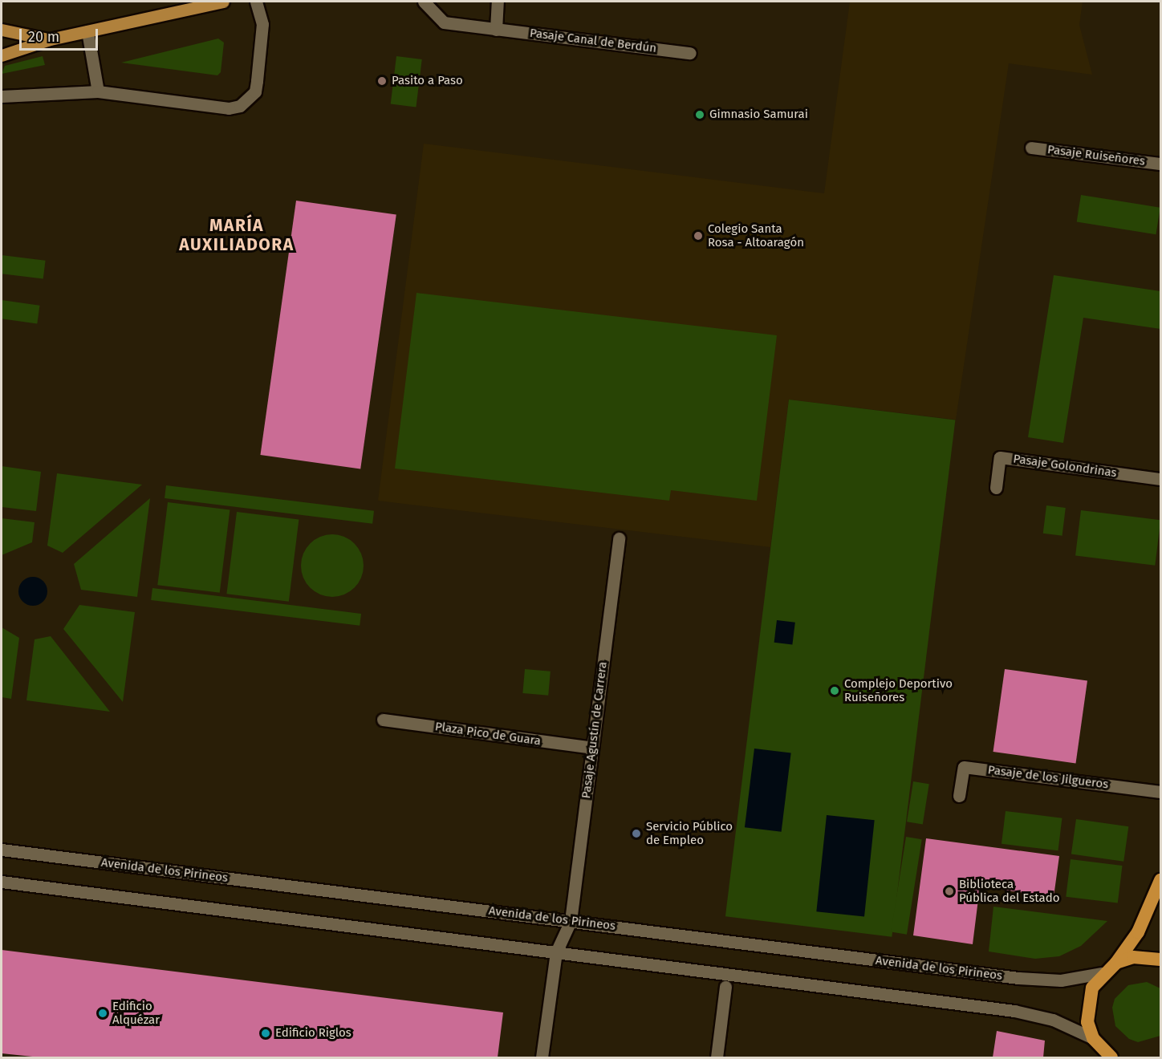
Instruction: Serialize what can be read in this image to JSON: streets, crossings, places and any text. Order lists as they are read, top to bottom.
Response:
{
  "streets": {
    "street": [
      "Pasaje Canal de Berdún",
      "Pasaje Ruiseñores",
      "Pasaje Golondrinas",
      "Pasaje Agustín de Carrera",
      "Plaza Pico de Guara",
      "Pasaje de los Jilgueros",
      "Avenida de los Pirineos"
    ]
  },
  "crossings": [
    ["Pasaje Agustín de Carrera", "Plaza Pico de Guara"],
    ["Pasaje Agustín de Carrera", "Avenida de los Pirineos"]
  ],
  "districts": ["MARÍA AUXILIADORA"],
  "places": [
    "Pasito a Paso",
    "Gimnasio Samurai",
    "Colegio Santa Rosa - Altoaragón",
    "Complejo Deportivo Ruiseñores",
    "Servicio Público de Empleo",
    "Biblioteca Pública del Estado",
    "Edificio Alquézar",
    "Edificio Riglos"
  ],
  "scale_bar": "20 m"
}
